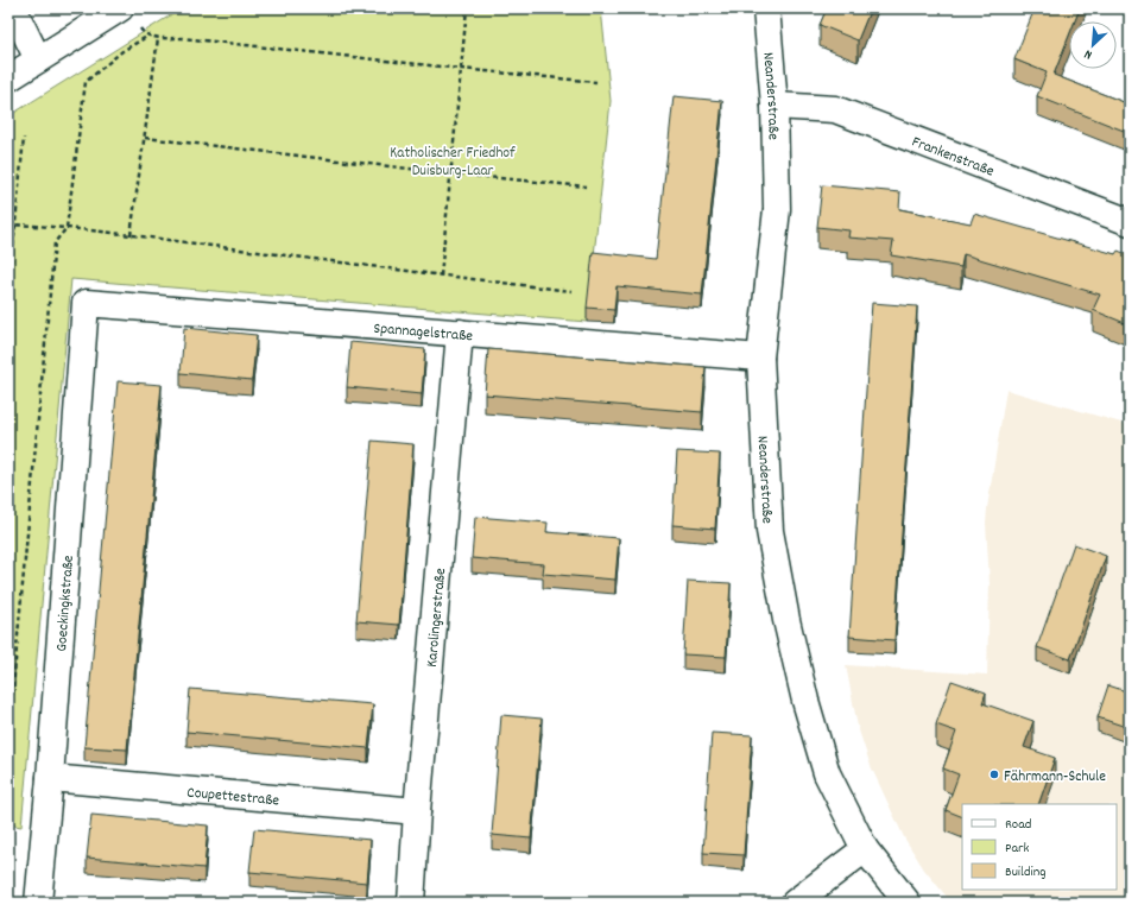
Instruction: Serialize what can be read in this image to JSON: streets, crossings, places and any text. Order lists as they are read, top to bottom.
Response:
{
  "streets": {
    "street": [
      "Neanderstraße",
      "Frankenstraße",
      "Spannagelstraße",
      "Goeckingkstraße",
      "Karolingerstraße",
      "Coupettestraße"
    ]
  },
  "crossings": [
    ["Neanderstraße", "Frankenstraße"],
    ["Neanderstraße", "Spannagelstraße"],
    ["Spannagelstraße", "Goeckingkstraße"],
    ["Spannagelstraße", "Karolingerstraße"],
    ["Goeckingkstraße", "Coupettestraße"],
    ["Karolingerstraße", "Coupettestraße"]
  ],
  "parks": ["Katholischer Friedhof Duisburg-Laar"],
  "places": ["Fährmann-Schule"],
  "legend": ["Road", "Park", "Building"],
  "north": "bottom left"
}
